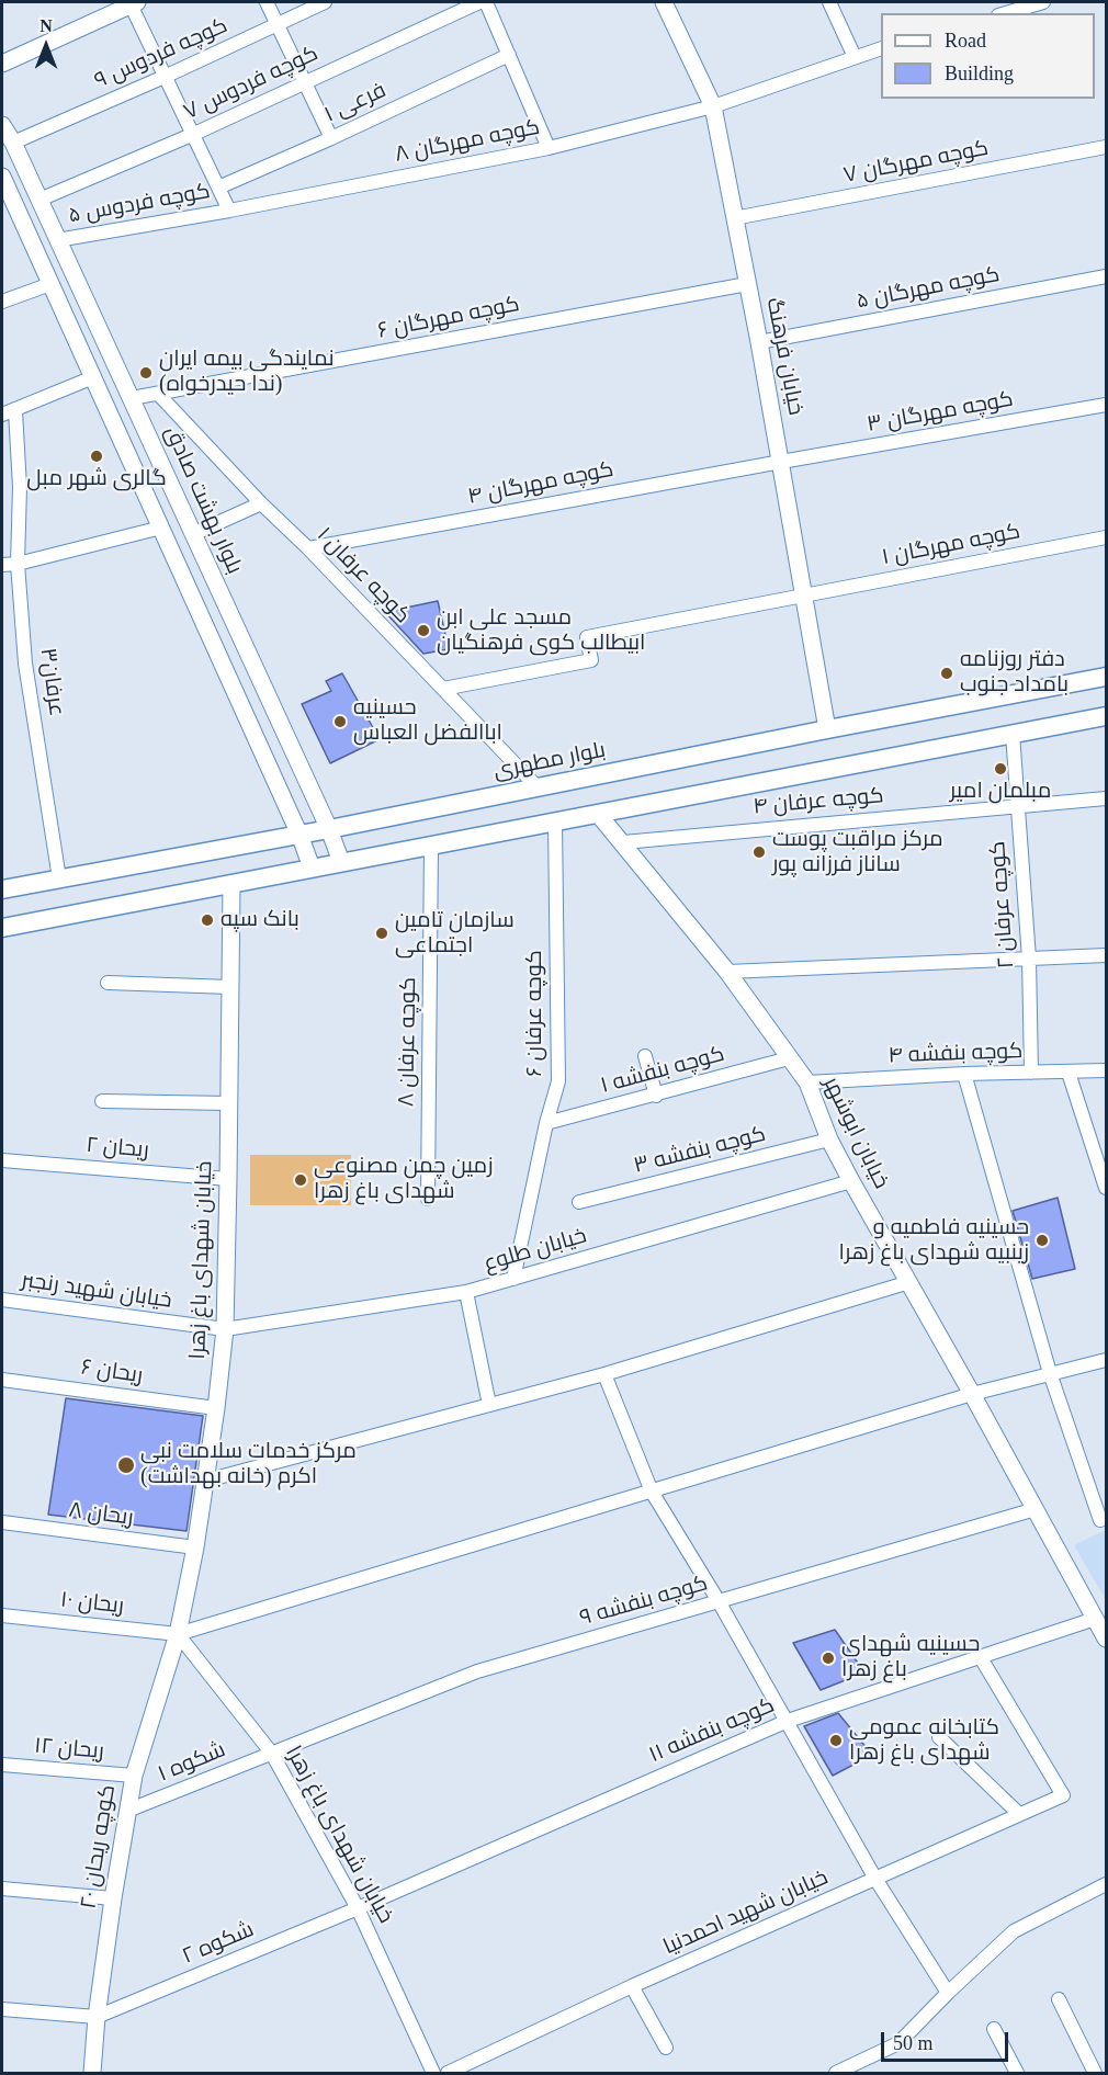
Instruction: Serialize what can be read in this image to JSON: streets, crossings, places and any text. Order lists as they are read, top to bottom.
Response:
{
  "streets": {
    "main road": ["بلوار مطهری"],
    "street": [
      "کوچه فردوس ۹",
      "کوچه فردوس ۷",
      "فرعی ۱",
      "کوچه مهرگان ۸",
      "کوچه مهرگان ۷",
      "کوچه فردوس ۵",
      "کوچه مهرگان ۵",
      "کوچه مهرگان ۶",
      "خیابان فرهنگ",
      "کوچه مهرگان ۳",
      "کوچه مهرگان ۴",
      "بلوار بهشت صادق",
      "کوچه مهرگان ۱",
      "کوچه عرفان ۱",
      "عرفان۳",
      "کوچه عرفان ۴",
      "کوچه عرفان ۲",
      "کوچه عرفان ۶",
      "کوچه عرفان ۸",
      "کوچه بنفشه ۴",
      "کوچه بنفشه ۱",
      "خیابان ابوشهر",
      "ریحان ۲",
      "کوچه بنفشه ۳",
      "خیابان طلوع",
      "خیابان شهدای باغ‌ زهرا",
      "خیابان شهید رنجبر",
      "ریحان ۶",
      "ریحان ۸",
      "کوچه بنفشه ۹",
      "ریحان ۱۰",
      "کوچه بنفشه ۱۱",
      "ریحان ۱۲",
      "شکوه ۱",
      "خیابان شهدای باغ زهرا",
      "کوچه ریحان ۲۰",
      "خیابان شهید احمدنیا",
      "شکوه ۲"
    ]
  },
  "crossings": [
    ["کوچه فردوس ۹", "بلوار بهشت صادق"],
    ["کوچه فردوس ۷", "بلوار بهشت صادق"],
    ["کوچه مهرگان ۸", "کوچه فردوس ۵"],
    ["کوچه مهرگان ۸", "خیابان فرهنگ"],
    ["کوچه مهرگان ۷", "خیابان فرهنگ"],
    ["کوچه فردوس ۵", "بلوار بهشت صادق"],
    ["کوچه مهرگان ۵", "خیابان فرهنگ"],
    ["کوچه مهرگان ۶", "خیابان فرهنگ"],
    ["کوچه مهرگان ۶", "بلوار بهشت صادق"],
    ["کوچه مهرگان ۶", "کوچه عرفان ۱"],
    ["خیابان فرهنگ", "کوچه مهرگان ۳"],
    ["خیابان فرهنگ", "کوچه مهرگان ۴"],
    ["خیابان فرهنگ", "کوچه مهرگان ۱"],
    ["خیابان فرهنگ", "بلوار مطهری"],
    ["کوچه مهرگان ۳", "کوچه مهرگان ۴"],
    ["کوچه مهرگان ۴", "کوچه عرفان ۱"],
    ["بلوار بهشت صادق", "بلوار مطهری"],
    ["کوچه مهرگان ۱", "کوچه عرفان ۱"],
    ["کوچه عرفان ۱", "بلوار مطهری"],
    ["عرفان۳", "بلوار مطهری"],
    ["کوچه عرفان ۴", "کوچه عرفان ۲"],
    ["کوچه عرفان ۴", "خیابان ابوشهر"],
    ["کوچه عرفان ۲", "کوچه بنفشه ۴"],
    ["کوچه عرفان ۶", "کوچه بنفشه ۱"],
    ["کوچه عرفان ۶", "خیابان طلوع"],
    ["کوچه بنفشه ۴", "خیابان ابوشهر"],
    ["کوچه بنفشه ۱", "خیابان ابوشهر"],
    ["خیابان ابوشهر", "کوچه بنفشه ۳"],
    ["خیابان ابوشهر", "خیابان طلوع"],
    ["خیابان ابوشهر", "کوچه بنفشه ۹"],
    ["خیابان ابوشهر", "کوچه بنفشه ۱۱"],
    ["ریحان ۲", "خیابان شهدای باغ‌ زهرا"],
    ["خیابان طلوع", "خیابان شهدای باغ‌ زهرا"],
    ["خیابان طلوع", "خیابان شهید رنجبر"],
    ["خیابان شهدای باغ‌ زهرا", "خیابان شهید رنجبر"],
    ["خیابان شهدای باغ‌ زهرا", "ریحان ۶"],
    ["خیابان شهدای باغ‌ زهرا", "ریحان ۸"],
    ["خیابان شهدای باغ‌ زهرا", "ریحان ۱۰"],
    ["خیابان شهدای باغ‌ زهرا", "خیابان شهدای باغ زهرا"],
    ["خیابان شهدای باغ‌ زهرا", "کوچه ریحان ۲۰"],
    ["کوچه بنفشه ۹", "شکوه ۱"],
    ["کوچه بنفشه ۹", "خیابان شهدای باغ زهرا"],
    ["ریحان ۱۰", "خیابان شهدای باغ زهرا"],
    ["ریحان ۱۰", "کوچه ریحان ۲۰"],
    ["کوچه بنفشه ۱۱", "خیابان شهدای باغ زهرا"],
    ["کوچه بنفشه ۱۱", "خیابان شهید احمدنیا"],
    ["کوچه بنفشه ۱۱", "شکوه ۲"],
    ["ریحان ۱۲", "کوچه ریحان ۲۰"],
    ["شکوه ۱", "خیابان شهدای باغ زهرا"],
    ["شکوه ۱", "کوچه ریحان ۲۰"],
    ["خیابان شهدای باغ زهرا", "کوچه ریحان ۲۰"],
    ["خیابان شهدای باغ زهرا", "شکوه ۲"],
    ["کوچه ریحان ۲۰", "شکوه ۲"]
  ],
  "places": [
    "نمایندگی بیمه ایران (ندا حیدرخواه)",
    "گالری شهر مبل",
    "مسجد علی ابن ابیطالب کوی فرهنگیان",
    "دفتر روزنامه بامداد جنوب",
    "حسینیه اباالفضل العباس",
    "مبلمان امیر",
    "مرکز مراقبت پوست ساناز فرزانه پور",
    "بانک سپه",
    "سازمان تامین اجتماعی",
    "زمین چمن مصنوعی شهدای باغ زهرا",
    "حسینیه فاطمیه و زینبیه شهدای باغ زهرا",
    "مرکز خدمات سلامت نبی اکرم (خانه بهداشت)",
    "حسینیه شهدای باغ زهرا",
    "کتابخانه عمومی شهدای باغ زهرا"
  ],
  "legend": ["Road", "Building"],
  "scale_bar": "50 m",
  "north": "top"
}
